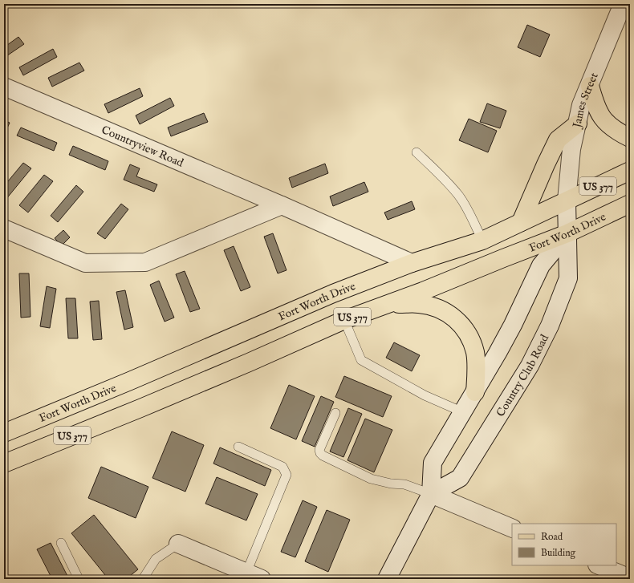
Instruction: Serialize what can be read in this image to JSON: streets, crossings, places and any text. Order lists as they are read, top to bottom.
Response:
{
  "streets": {
    "main road": ["US 377", "Fort Worth Drive"],
    "street": ["James Street", "Countryview Road", "Country Club Road"]
  },
  "crossings": [
    ["James Street", "Fort Worth Drive"],
    ["James Street", "Country Club Road"],
    ["Countryview Road", "Fort Worth Drive"],
    ["Fort Worth Drive", "Country Club Road"]
  ],
  "legend": ["Road", "Building"]
}
